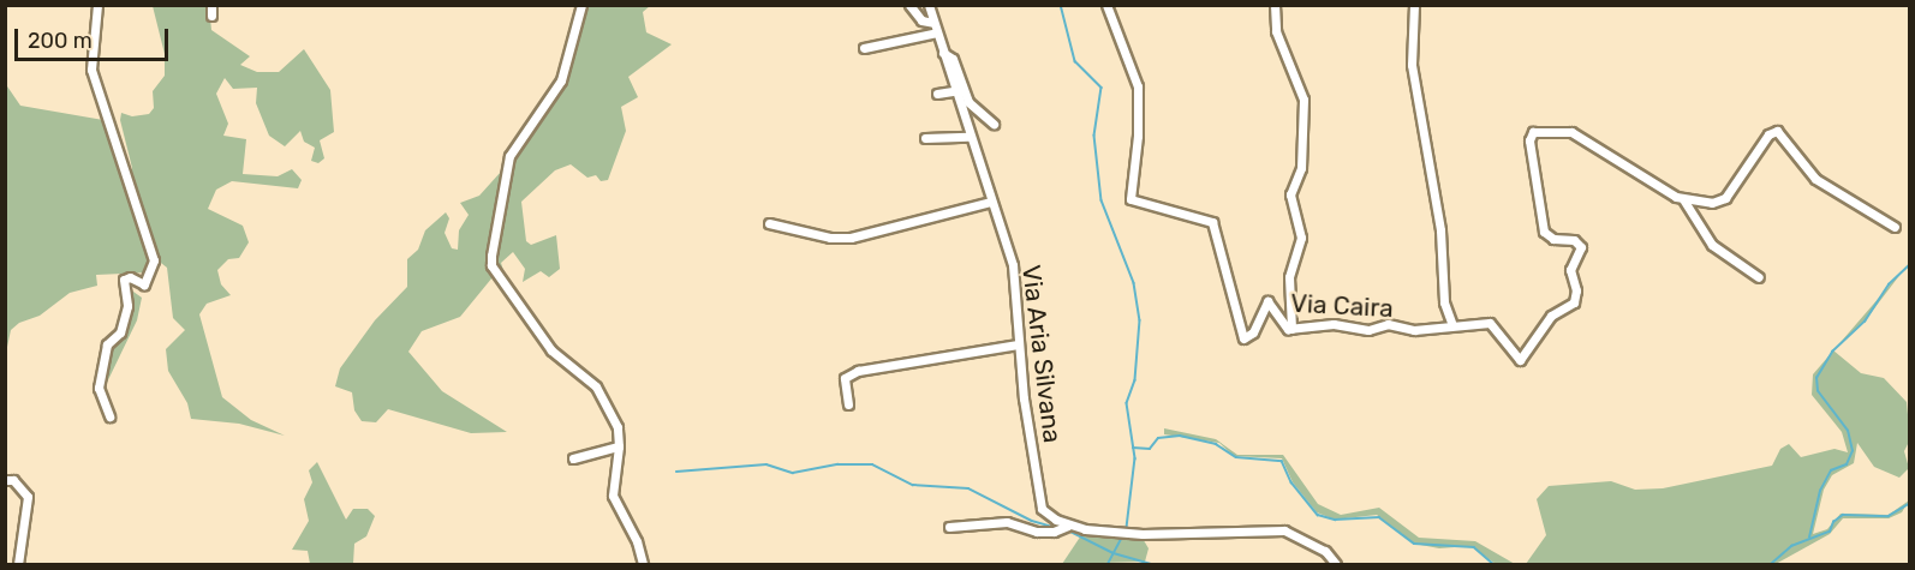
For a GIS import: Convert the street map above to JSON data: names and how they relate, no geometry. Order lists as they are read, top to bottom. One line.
{"streets":{"street":["Via Caira","Via Aria Silvana"]},"scale_bar":"200 m"}
